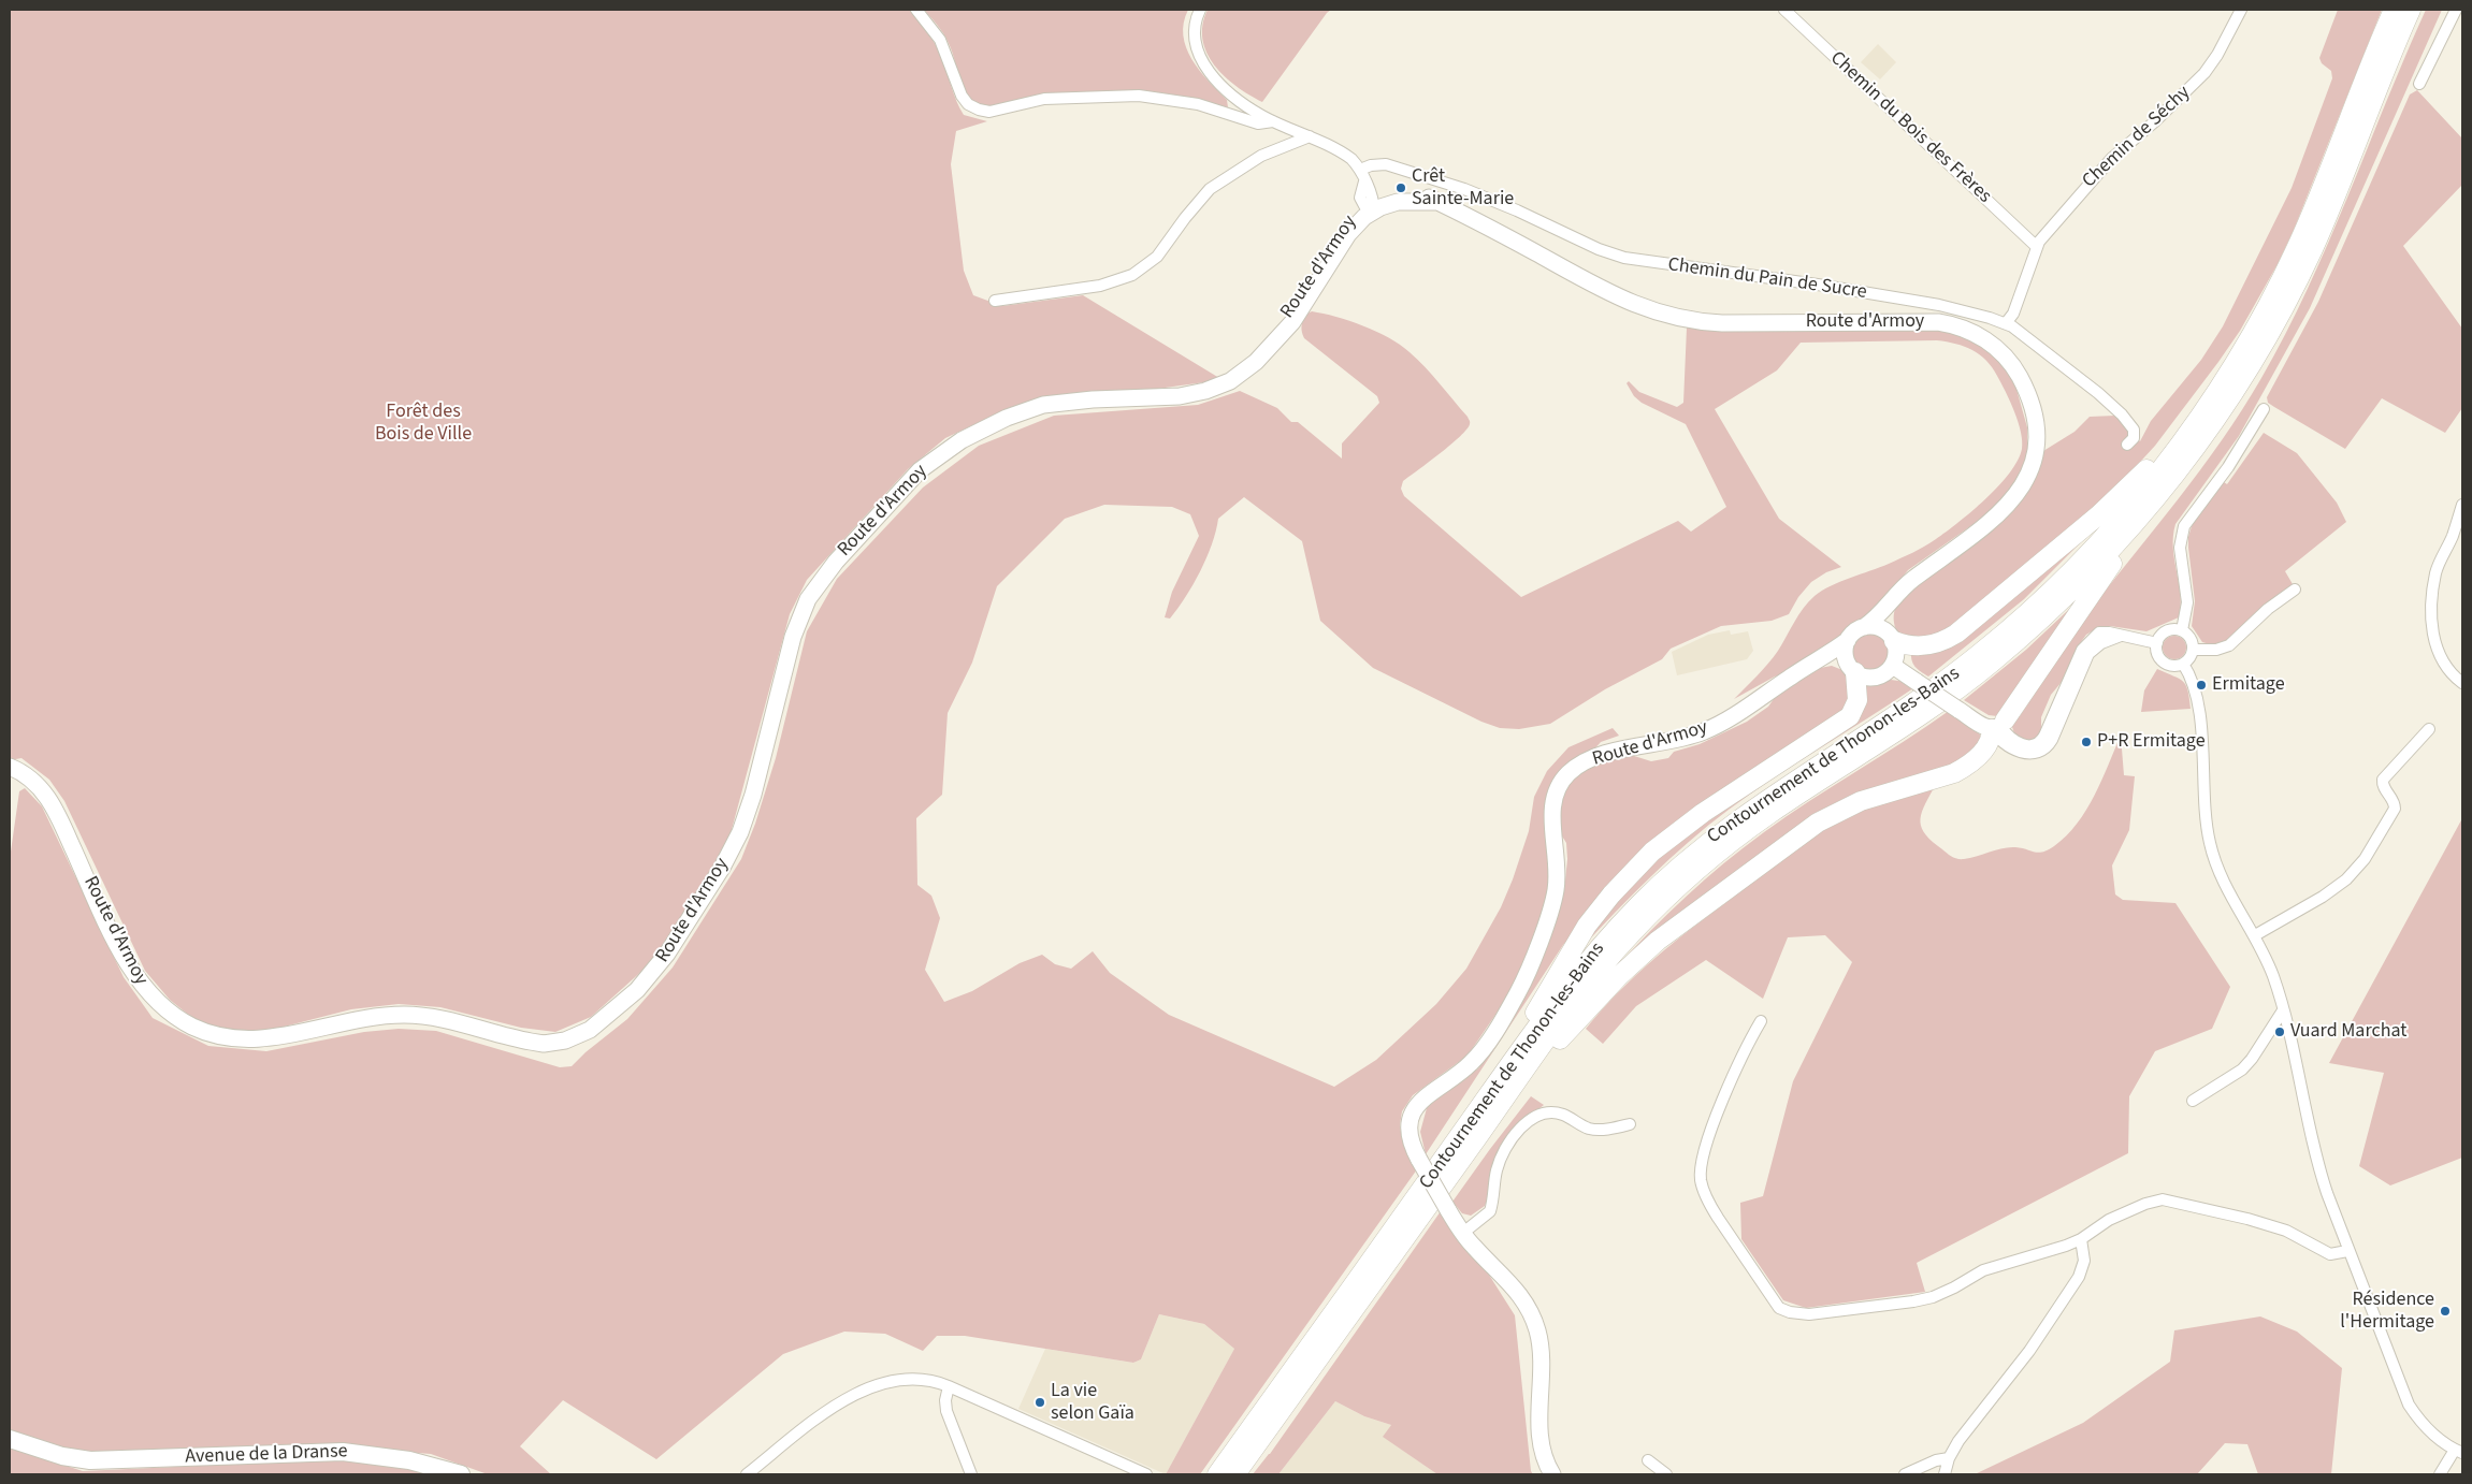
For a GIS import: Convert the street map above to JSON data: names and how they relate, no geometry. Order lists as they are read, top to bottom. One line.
{"streets":{"highway":["Contournement de Thonon-les-Bains"],"main road":["Route d'Armoy","Avenue de la Dranse"],"street":["Chemin du Bois des Frères","Chemin de Séchy","Chemin du Pain de Sucre"]},"crossings":[["Chemin du Bois des Frères","Chemin de Séchy"],["Chemin de Séchy","Chemin du Pain de Sucre"]],"parks":["Forêt des Bois de Ville"],"places":["Crêt Sainte-Marie","Ermitage","P+R Ermitage","Vuard Marchat","Résidence l'Hermitage","La vie selon Gaïa"]}
